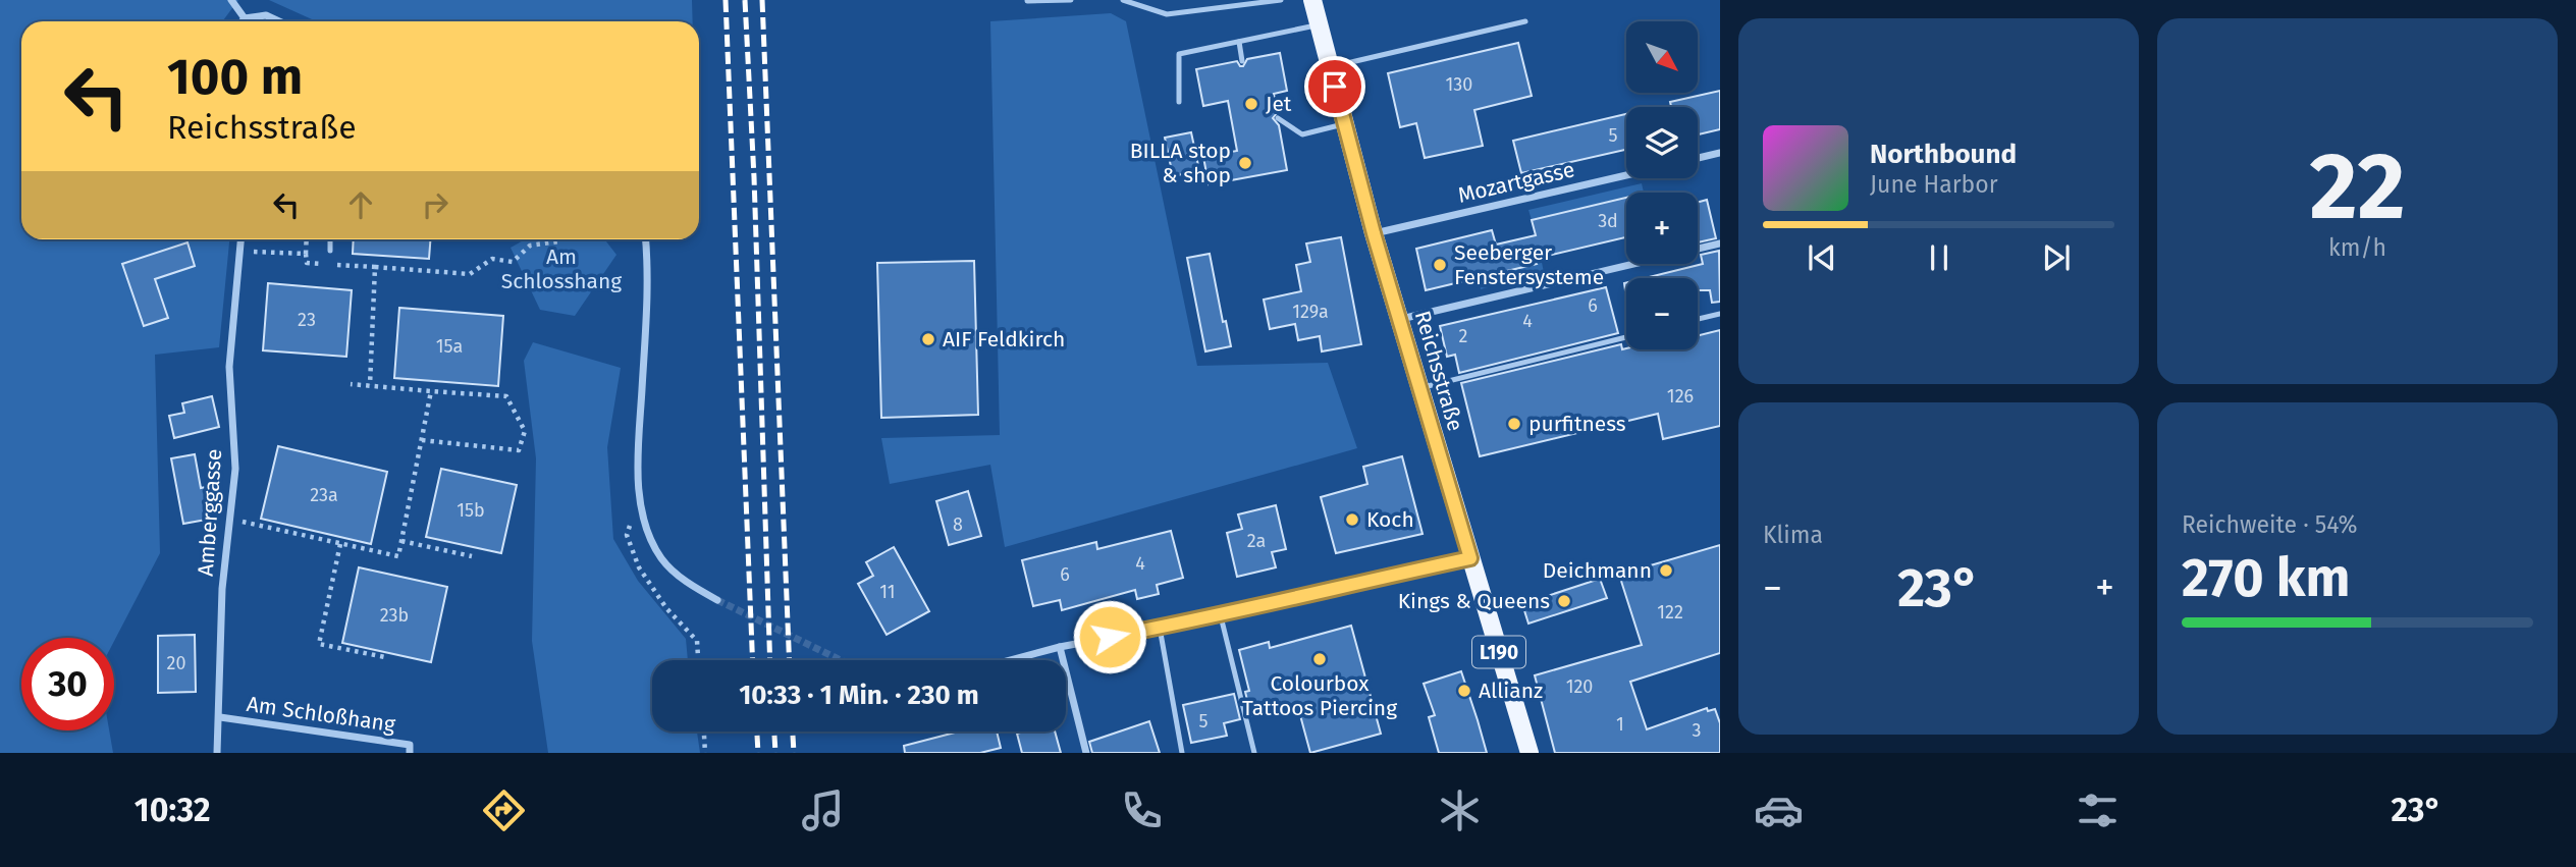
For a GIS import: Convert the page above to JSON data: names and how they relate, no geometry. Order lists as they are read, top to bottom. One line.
{"streets":{"main road":["Reichsstraße","L190"],"street":["Mozartgasse","Amberggasse","Am Schloßhang"]},"crossings":[["Mozartgasse","Reichsstraße"],["Amberggasse","Am Schloßhang"]],"parks":["Am Schlosshang"],"places":["Jet","BILLA stop & shop","Seeberger Fenstersysteme","AIF Feldkirch","purfitness","Koch","Deichmann","Kings & Queens","Colourbox Tattoos Piercing","Allianz"],"house_numbers":["130","5","3d","6","129a","23","4","2","15a","126","23a","15b","8","2a","4","6","11","122","23b","20","120","5","1","3"],"north":"bottom right","page":{"tile":[["22","km/h"],"Klima",["Reichweite · 54%","270 km"]],"map_buttons":["+","−"],"turn":["100 m","Reichsstraße"],"song":["Northbound","June Harbor"],"heat":["−","23°","+"],"limit":"30","trip":"10:33 · 1 Min. · 230 m","tabs":["10:32","23°"]}}
